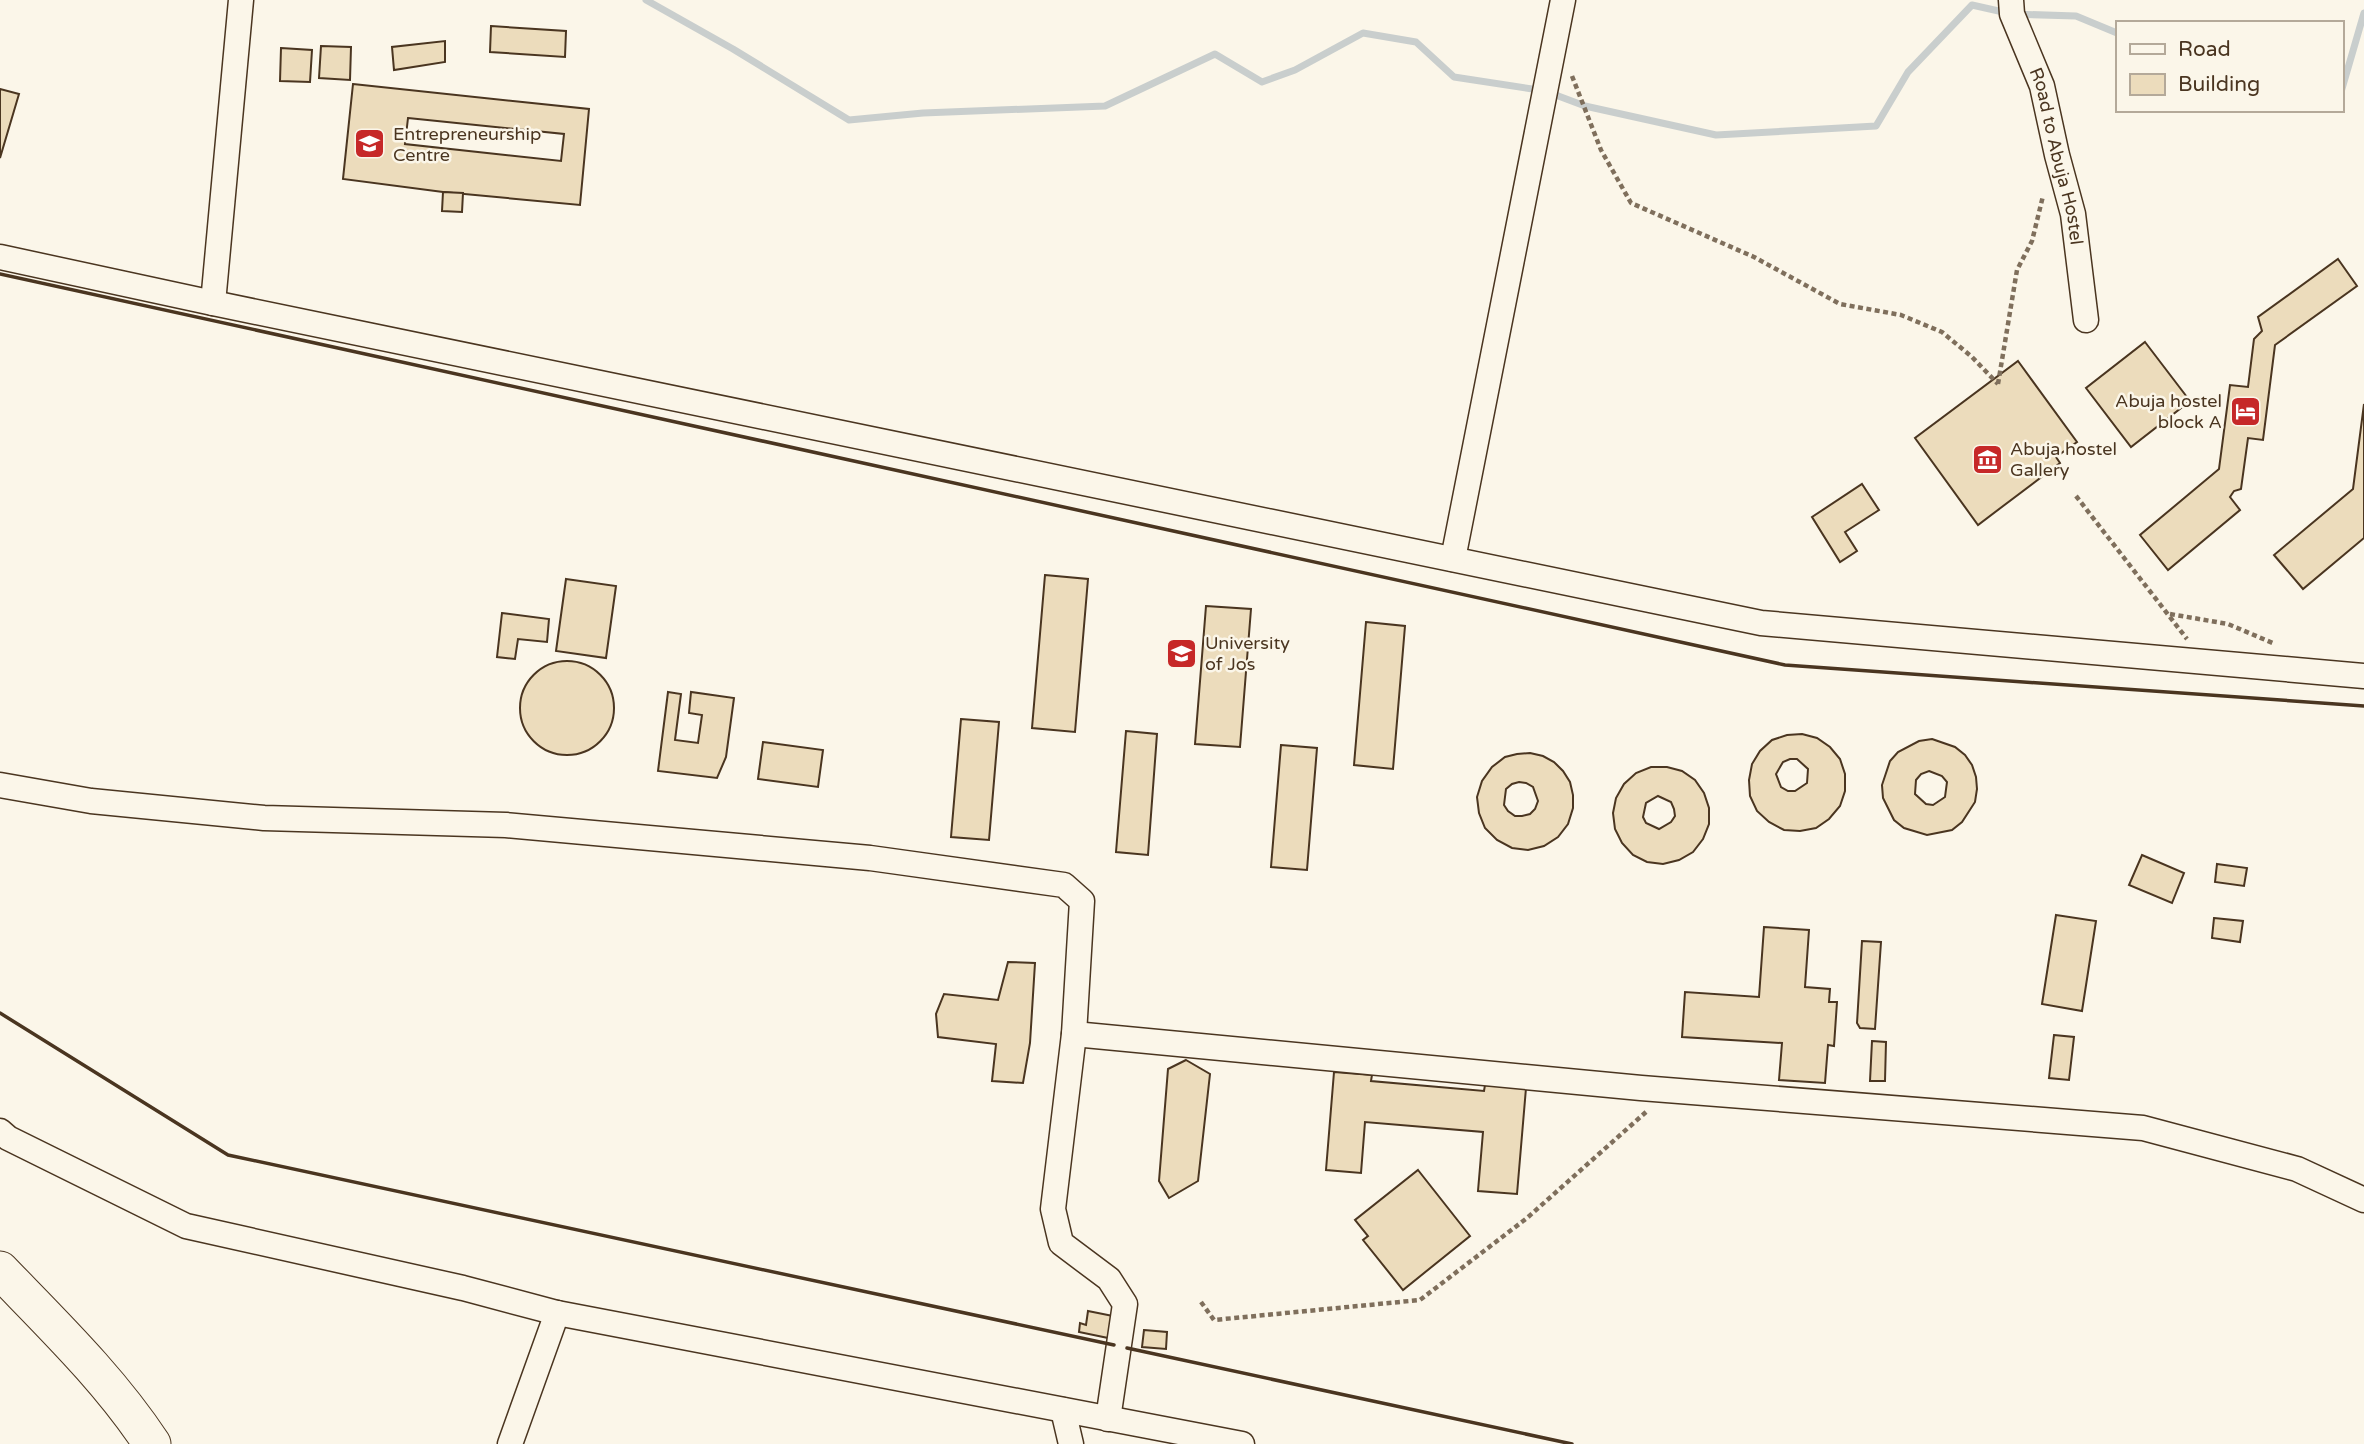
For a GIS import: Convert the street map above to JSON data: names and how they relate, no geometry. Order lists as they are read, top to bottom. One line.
{"streets":{"lane":["Road to Abuja Hostel"]},"places":{"school or university":["Entrepreneurship Centre","University of Jos"],"hotel":["Abuja hostel block A"],"museum":["Abuja hostel Gallery"]},"legend":["Road","Building"]}
